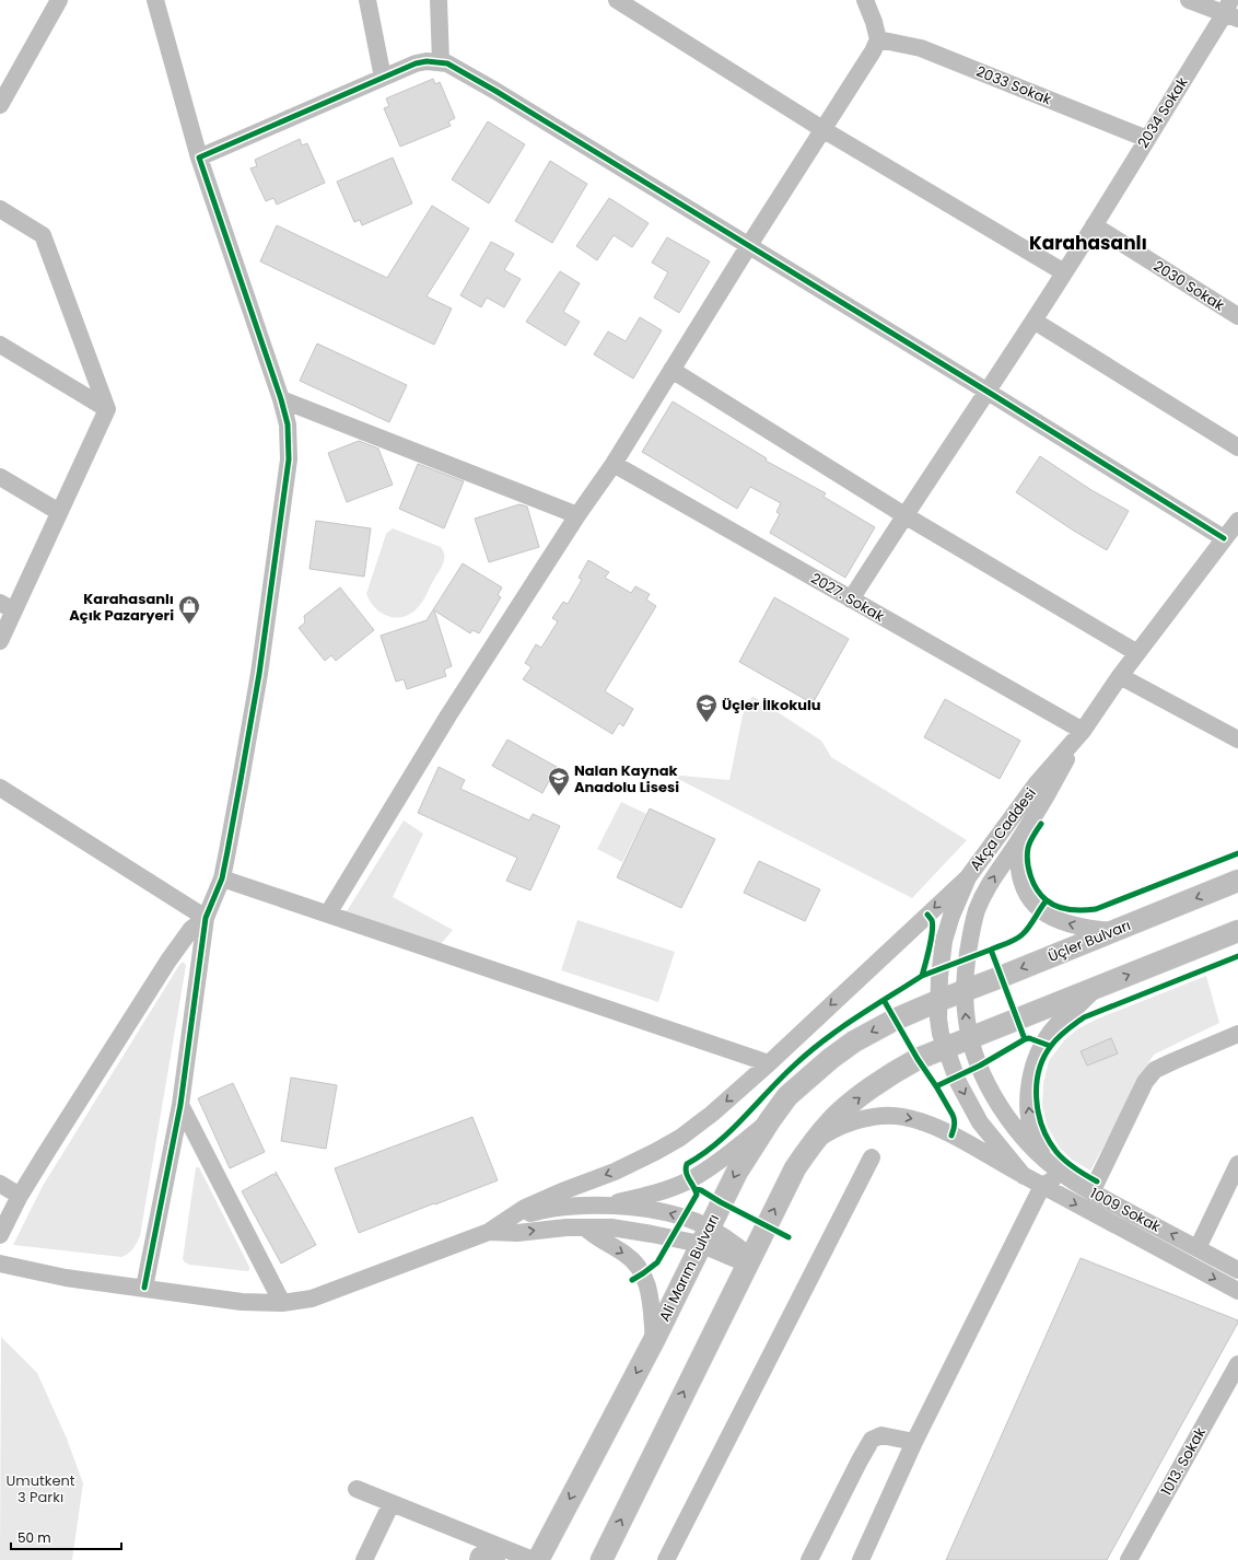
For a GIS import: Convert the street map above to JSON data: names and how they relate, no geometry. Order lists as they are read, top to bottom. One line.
{"streets":{"main road":["Üçler Bulvarı","Ali Marım Bulvarı"],"street":["2033 Sokak","2034 Sokak","2030 Sokak","2027. Sokak","Akça Caddesi","1009 Sokak","1013. Sokak"]},"crossings":[["2033 Sokak","2034 Sokak"],["2034 Sokak","2030 Sokak"],["2034 Sokak","2027. Sokak"],["2027. Sokak","Akça Caddesi"],["2027. Sokak","1009 Sokak"],["Akça Caddesi","Üçler Bulvarı"],["Akça Caddesi","1009 Sokak"],["Akça Caddesi","Ali Marım Bulvarı"],["Üçler Bulvarı","1009 Sokak"],["Üçler Bulvarı","Ali Marım Bulvarı"]],"districts":["Karahasanlı"],"parks":["Umutkent 3 Parkı"],"places":{"shop":["Karahasanlı Açık Pazaryeri"],"school or university":["Üçler İlkokulu","Nalan Kaynak Anadolu Lisesi"]},"scale_bar":"50 m"}
